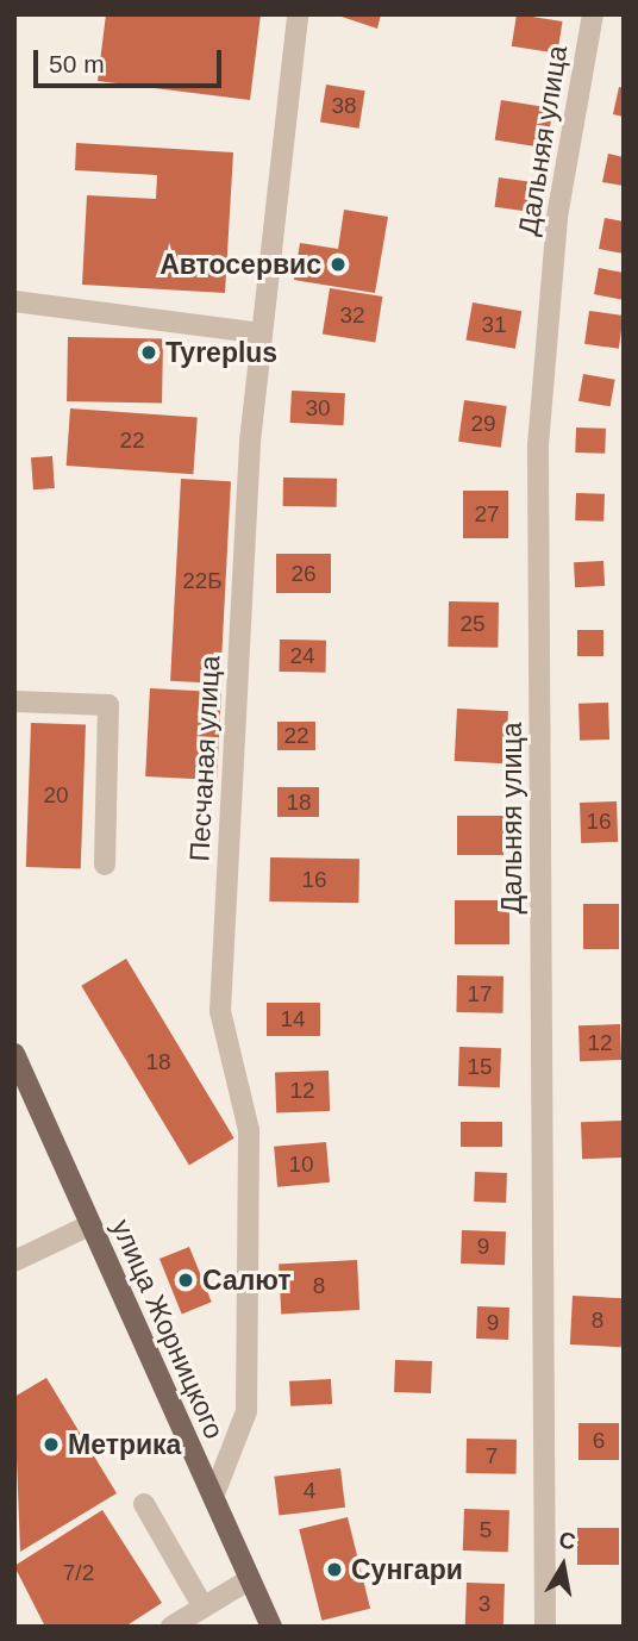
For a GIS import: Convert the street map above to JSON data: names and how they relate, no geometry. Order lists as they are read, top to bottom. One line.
{"streets":{"main road":["улица Жорницкого"],"street":["Дальняя улица","Песчаная улица"]},"crossings":[["Песчаная улица","улица Жорницкого"]],"places":["Автосервис","Tyreplus","Салют","Метрика","Сунгари"],"house_numbers":["38","32","31","30","29","22","27","26","22Б","25","24","22","20","18","16","16","17","14","12","18","15","12","10","9","8","8","9","6","7","4","5","7/2","3"],"scale_bar":"50 m","north":"top"}
